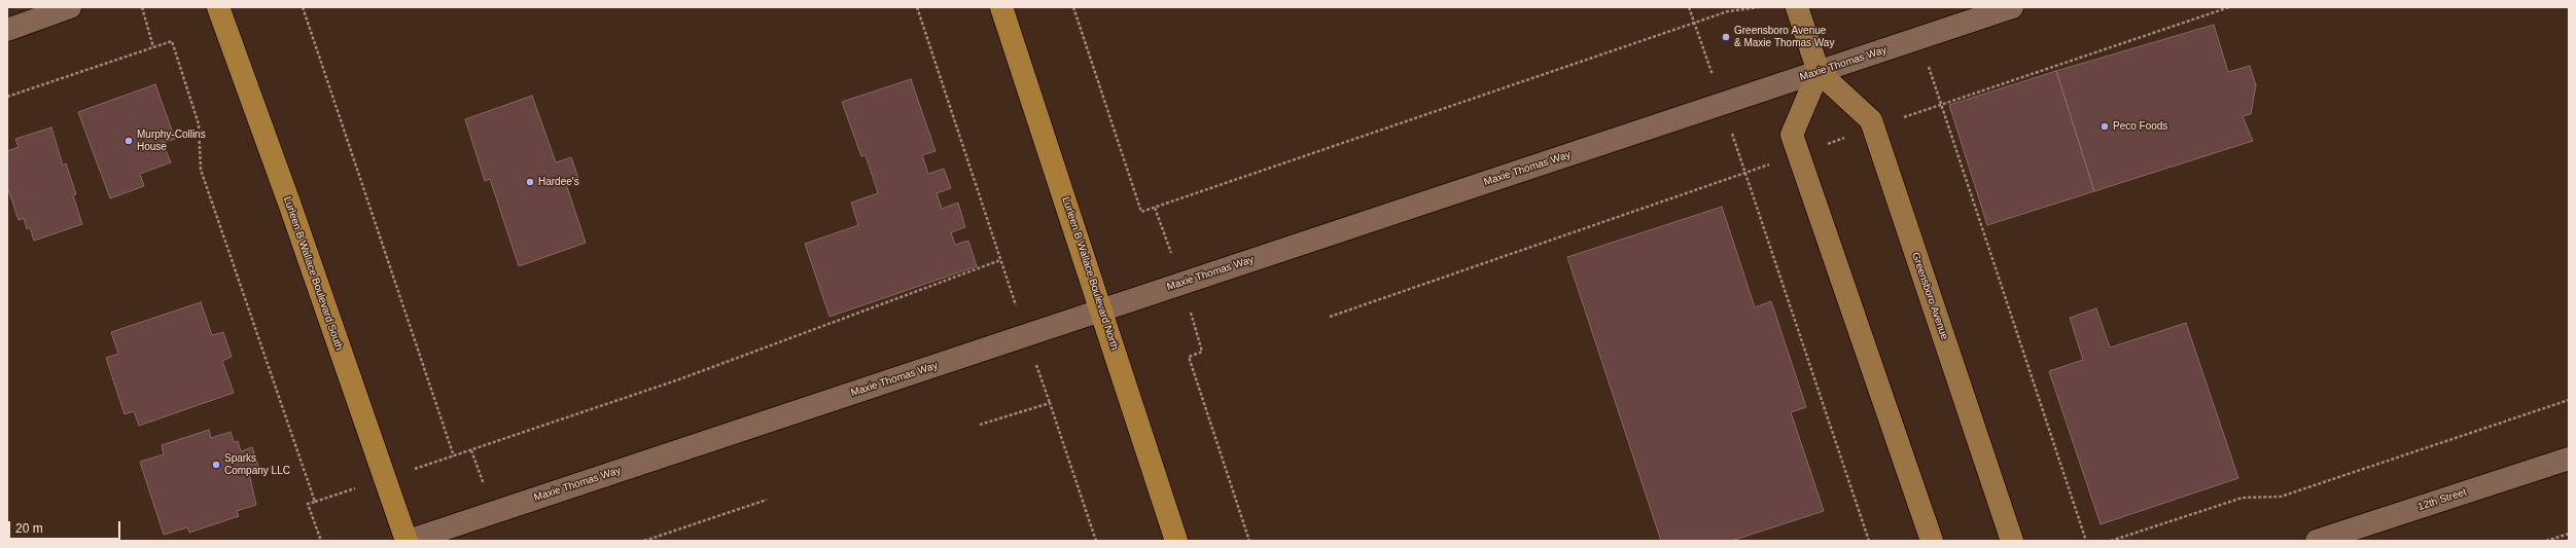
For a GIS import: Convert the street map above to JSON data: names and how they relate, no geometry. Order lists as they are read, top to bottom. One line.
{"streets":{"highway":["Lurleen B Wallace Boulevard South","Lurleen B Wallace Boulevard North"],"main road":["Greensboro Avenue"],"street":["Maxie Thomas Way","12th Street"]},"crossings":[["Maxie Thomas Way","Lurleen B Wallace Boulevard South"],["Maxie Thomas Way","Lurleen B Wallace Boulevard North"],["Maxie Thomas Way","Greensboro Avenue"]],"places":["Greensboro Avenue & Maxie Thomas Way","Peco Foods","Murphy-Collins House","Hardee's","Sparks Company LLC"],"scale_bar":"20 m"}
